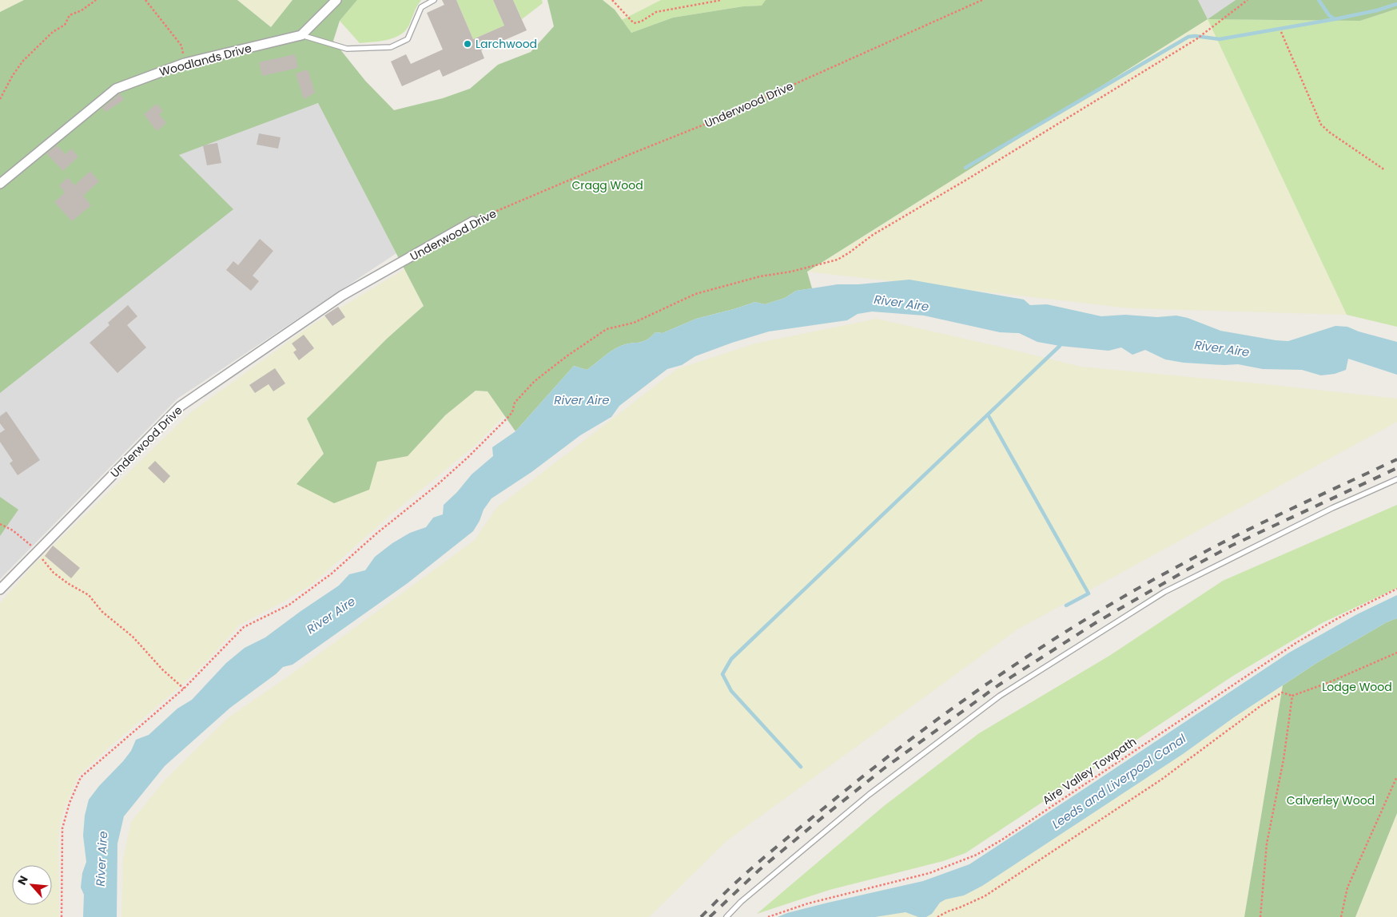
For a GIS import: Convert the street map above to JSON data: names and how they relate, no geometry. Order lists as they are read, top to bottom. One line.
{"streets":{"street":["Woodlands Drive","Underwood Drive"],"path":["Aire Valley Towpath"]},"water":["River Aire","Leeds and Liverpool Canal"],"parks":["Cragg Wood","Lodge Wood","Calverley Wood"],"places":["Larchwood"],"north":"top left"}
